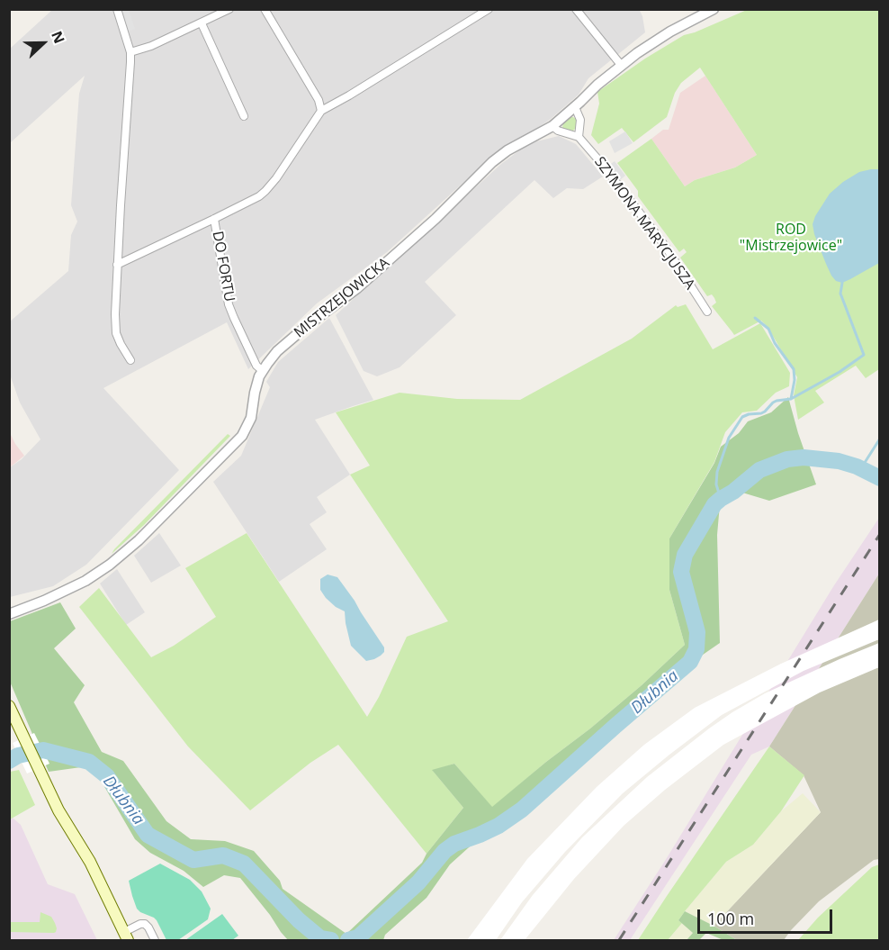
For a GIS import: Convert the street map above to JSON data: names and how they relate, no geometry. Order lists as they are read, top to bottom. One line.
{"streets":{"street":["SZYMONA MARYCJUSZA","DO FORTU","MISTRZEJOWICKA"]},"crossings":[["SZYMONA MARYCJUSZA","MISTRZEJOWICKA"],["DO FORTU","MISTRZEJOWICKA"]],"water":["Dłubnia"],"parks":["ROD \"Mistrzejowice\""],"scale_bar":"100 m","north":"right"}
